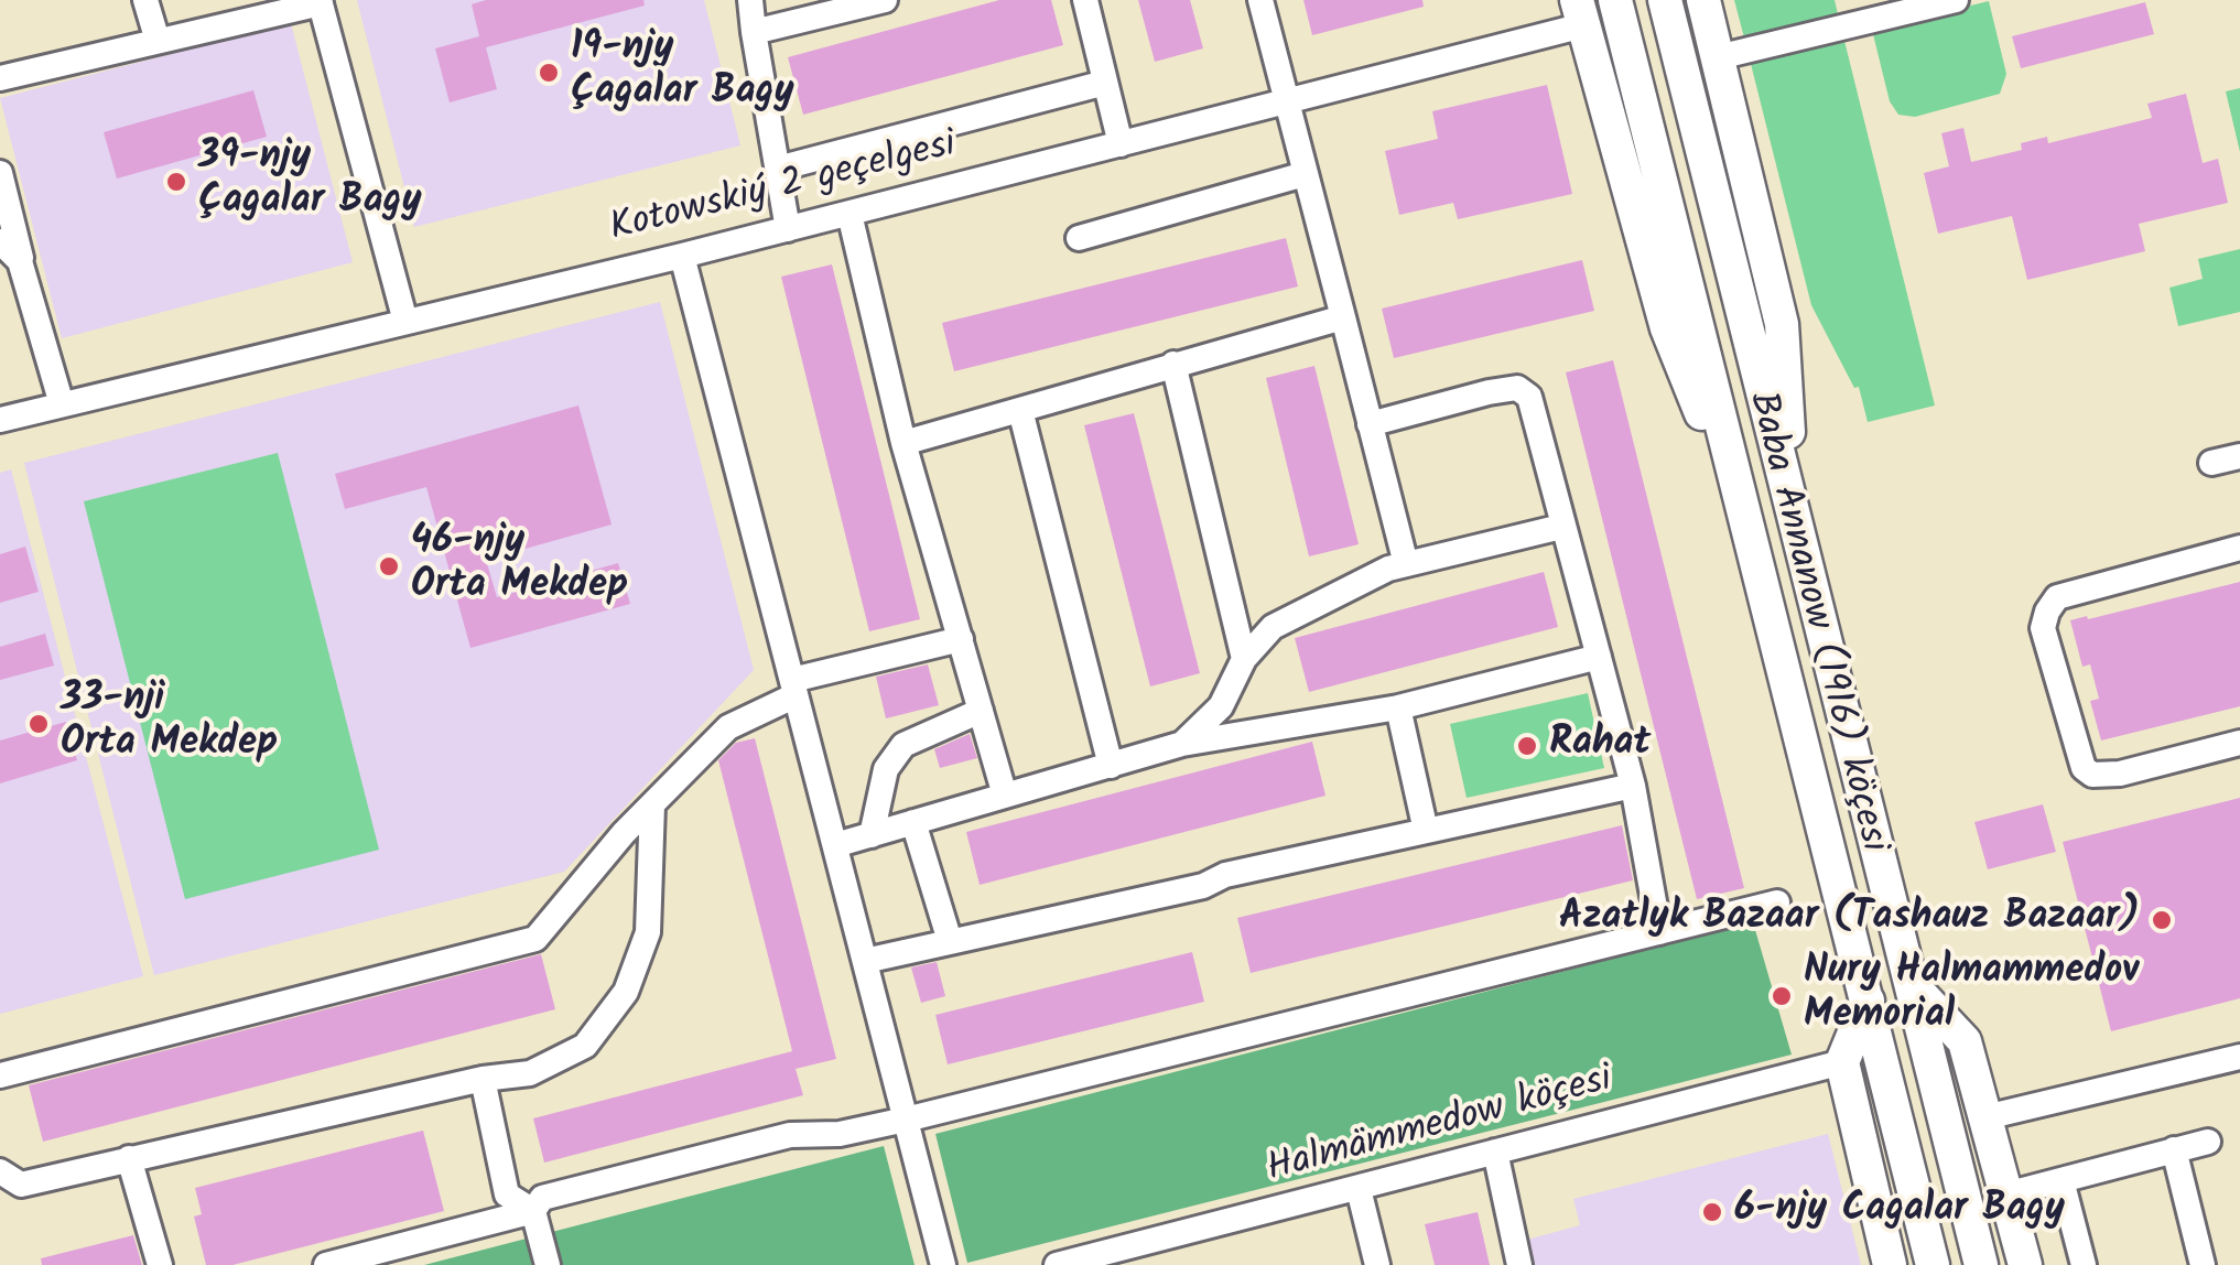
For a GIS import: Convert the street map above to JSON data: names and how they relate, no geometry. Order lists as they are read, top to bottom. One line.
{"streets":{"main road":["Baba Annanow (1916) köçesi"],"street":["Kotowskiý 2 geçelgesi","Halmämmedow köçesi"]},"places":["19-njy Çagalar Bagy","39-njy Çagalar Bagy","46-njy Orta Mekdep","33-nji Orta Mekdep","Rahat","Azatlyk Bazaar (Tashauz Bazaar)","Nury Halmammedov Memorial","6-njy Cagalar Bagy"]}
